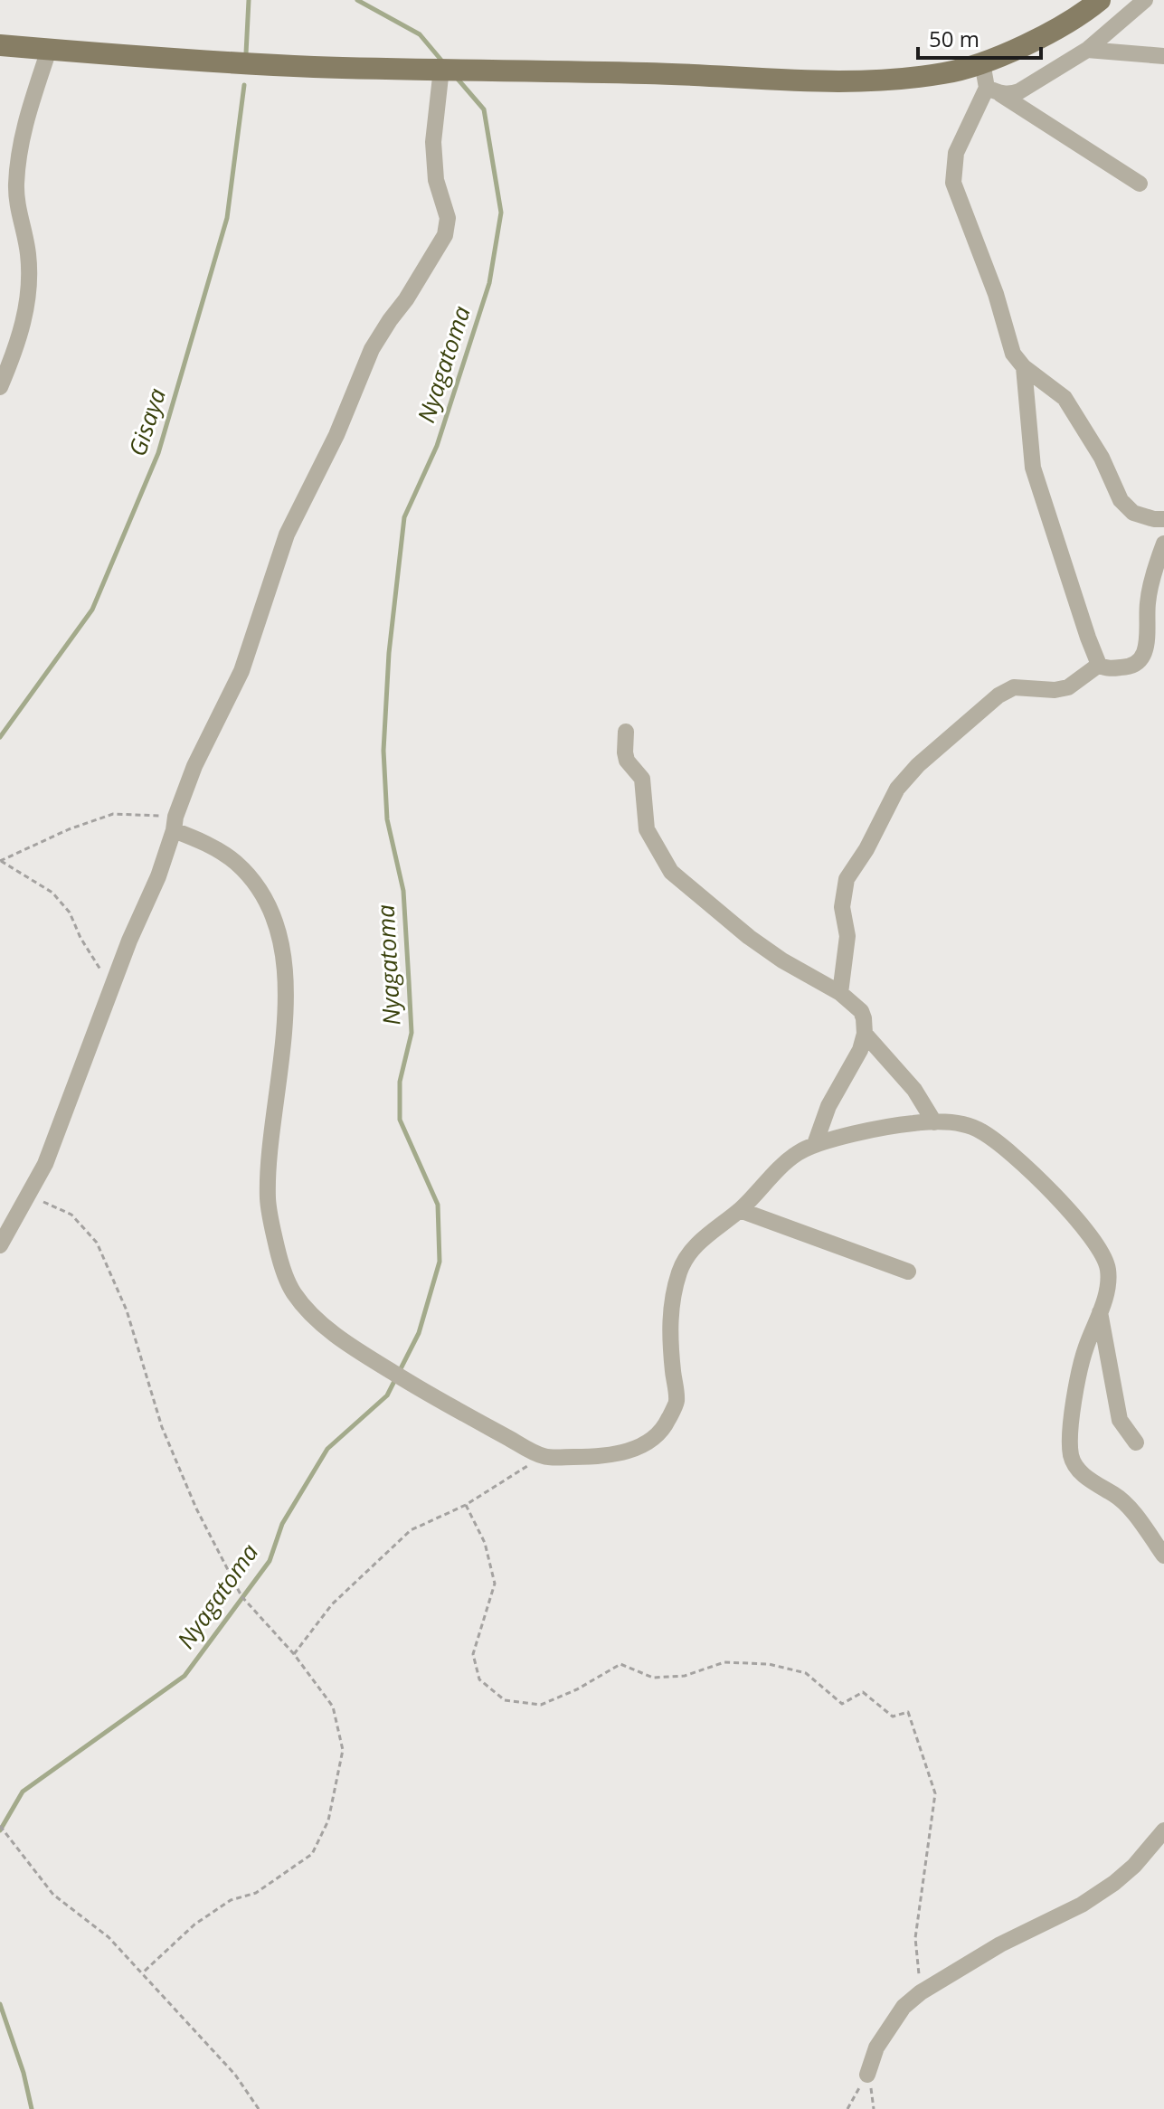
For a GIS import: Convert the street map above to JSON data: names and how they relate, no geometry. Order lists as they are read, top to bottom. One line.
{"water":["Nyagatoma","Gisaya"],"scale_bar":"50 m"}
